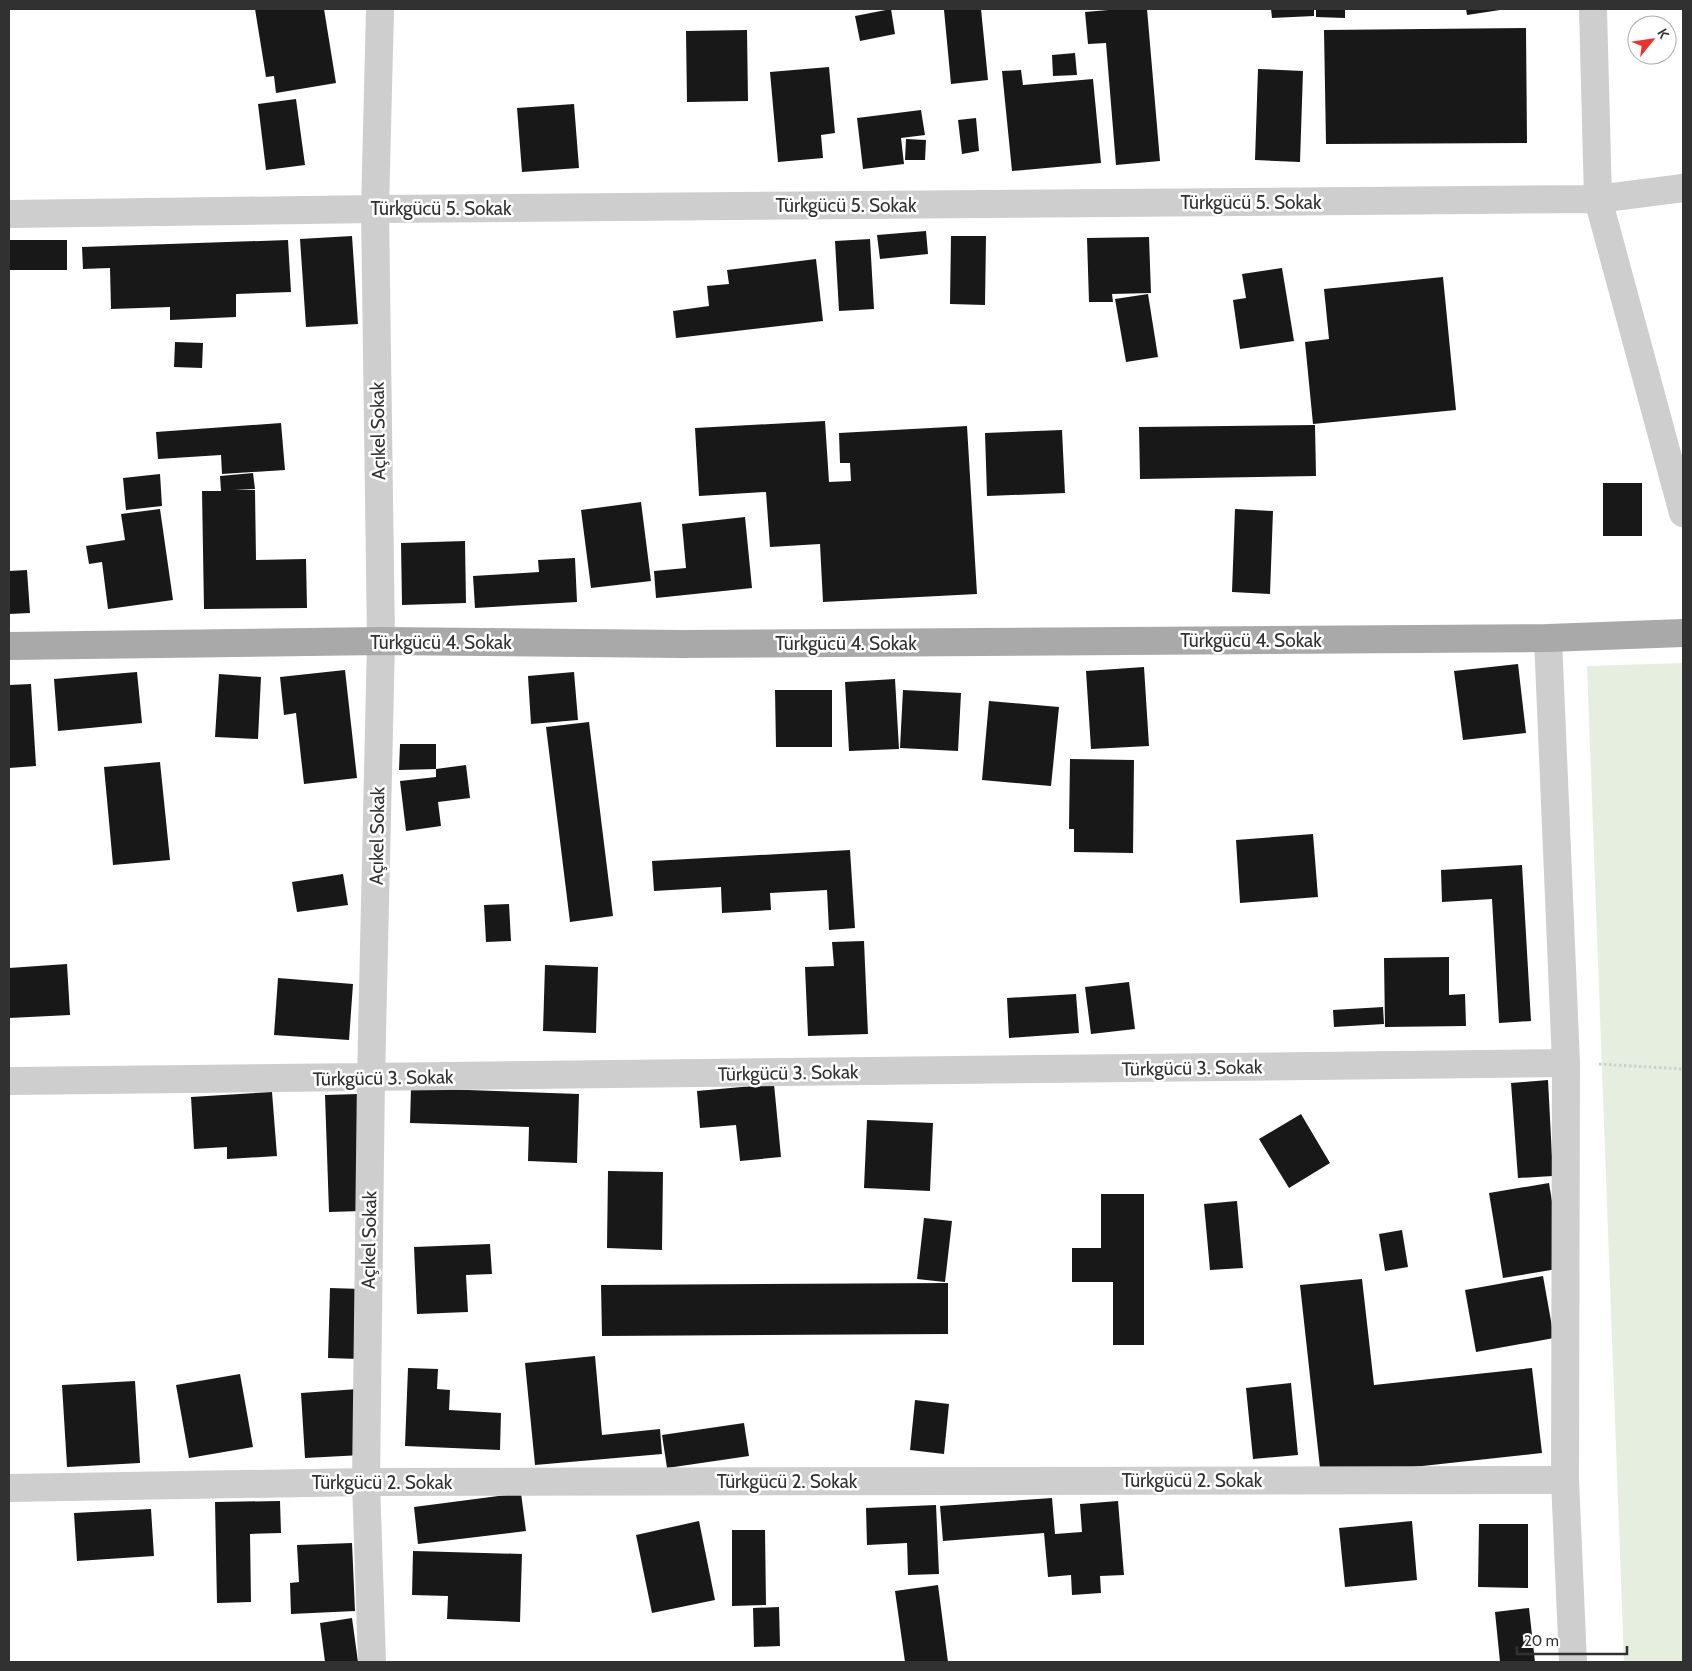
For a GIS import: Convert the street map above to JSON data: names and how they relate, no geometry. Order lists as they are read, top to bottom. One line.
{"streets":{"main road":["Türkgücü 4. Sokak"],"street":["Türkgücü 5. Sokak","Açıkel Sokak","Türkgücü 3. Sokak","Türkgücü 2. Sokak"]},"crossings":[["Türkgücü 5. Sokak","Açıkel Sokak"],["Açıkel Sokak","Türkgücü 4. Sokak"],["Açıkel Sokak","Türkgücü 3. Sokak"],["Açıkel Sokak","Türkgücü 2. Sokak"]],"scale_bar":"20 m","north":"top right"}
